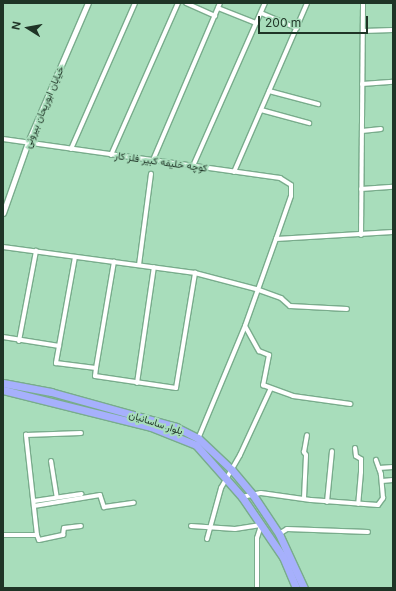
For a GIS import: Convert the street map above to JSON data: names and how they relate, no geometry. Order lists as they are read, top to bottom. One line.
{"streets":{"highway":["بلوار ساسانیان"],"street":["خیابان ابوریحان بیرونی","کوچه خلیفه کبیر فلز کار"]},"crossings":[["خیابان ابوریحان بیرونی","کوچه خلیفه کبیر فلز کار"]],"scale_bar":"200 m","north":"left"}
